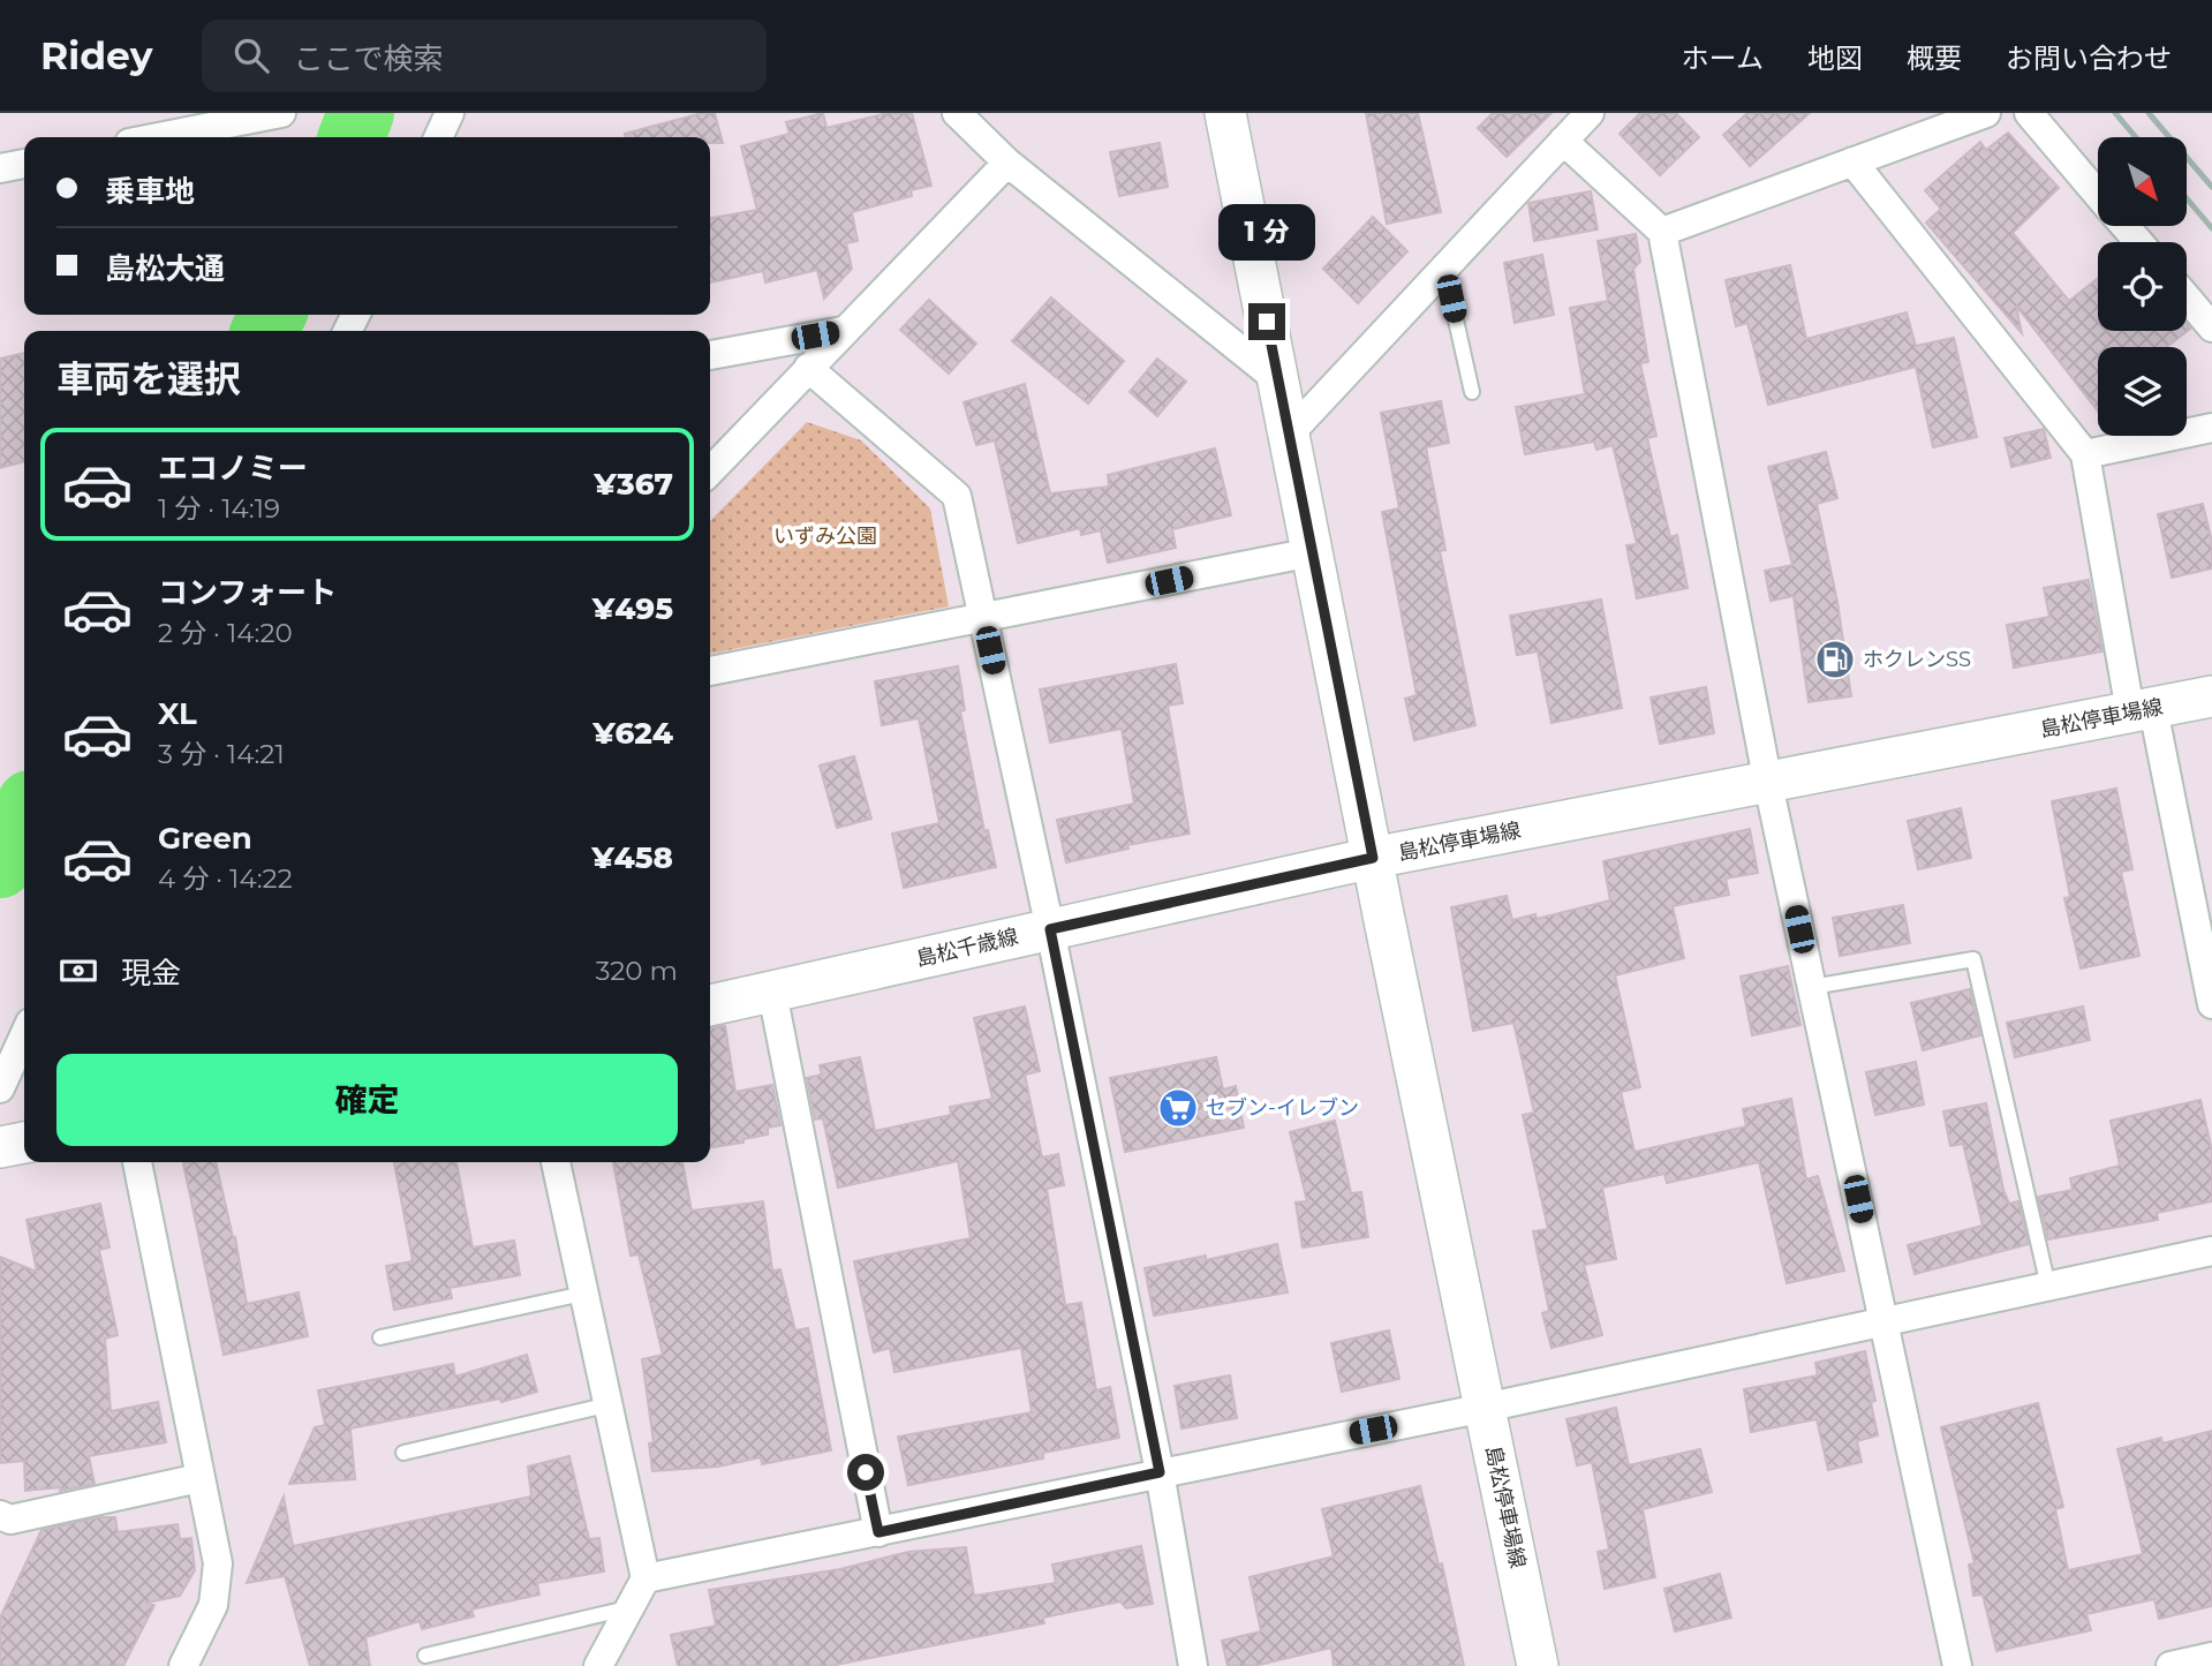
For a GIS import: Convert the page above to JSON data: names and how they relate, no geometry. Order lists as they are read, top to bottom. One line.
{"streets":{"main road":["島松停車場線","島松千歳線"]},"crossings":[["島松停車場線","島松千歳線"]],"parks":["いずみ公園"],"places":{"fuel station":["ホクレンSS"],"supermarket":["セブン-イレブン"]},"north":"bottom right","page":{"header":"Ridey","search":"ここで検索","nav":["ホーム","地図","概要","お問い合わせ"],"banner":["乗車地","島松大通"],"bubble":"1 分","heading":"車両を選択","list":[{"name":"エコノミー","note":"1 分 · 14:19","value":"¥367"},{"name":"コンフォート","note":"2 分 · 14:20","value":"¥495"},{"name":"XL","note":"3 分 · 14:21","value":"¥624"},{"name":"Green","note":"4 分 · 14:22","value":"¥458"}],"pay":["現金","320 m"],"buttons":"確定"}}
